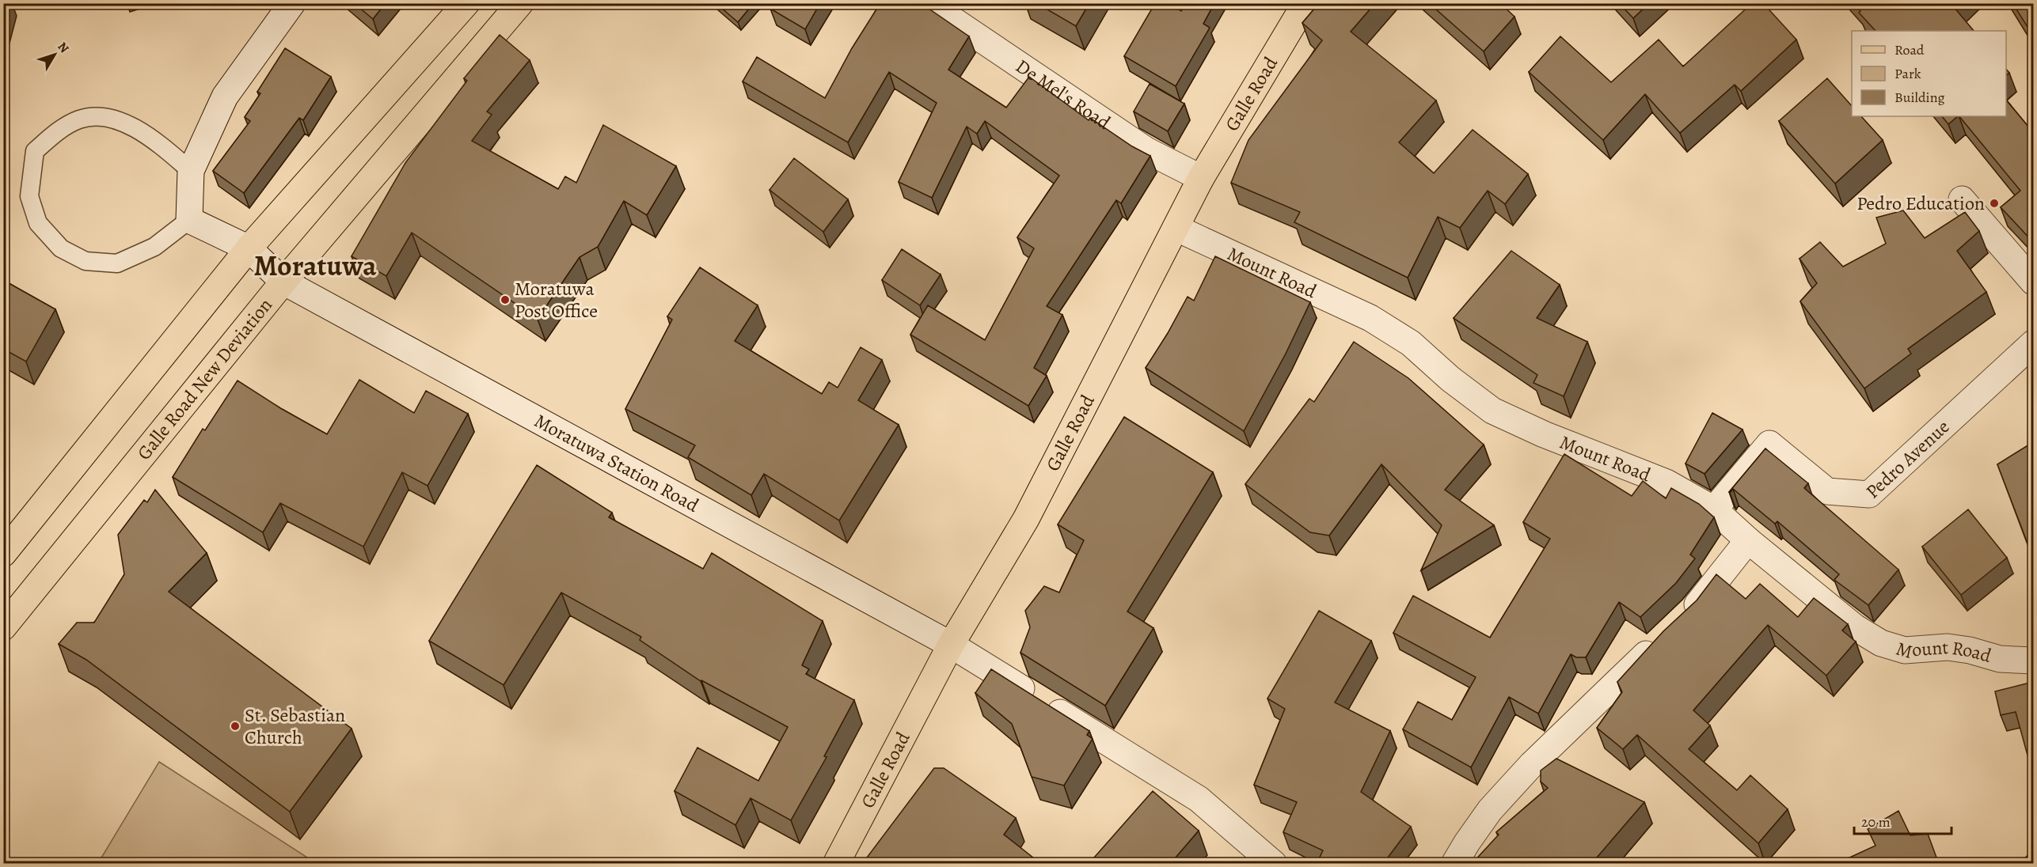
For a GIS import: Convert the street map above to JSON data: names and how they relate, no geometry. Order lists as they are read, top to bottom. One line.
{"streets":{"main road":["Galle Road","Galle Road New Deviation"],"street":["De Mel's Road","Mount Road","Pedro Avenue","Moratuwa Station Road"]},"crossings":[["De Mel's Road","Galle Road"],["Galle Road","Mount Road"],["Galle Road","Moratuwa Station Road"],["Mount Road","Pedro Avenue"],["Galle Road New Deviation","Moratuwa Station Road"]],"districts":["Moratuwa"],"places":["Pedro Education","Moratuwa Post Office","St. Sebastian Church"],"legend":["Road","Park","Building"],"scale_bar":"20 m","north":"top right"}
